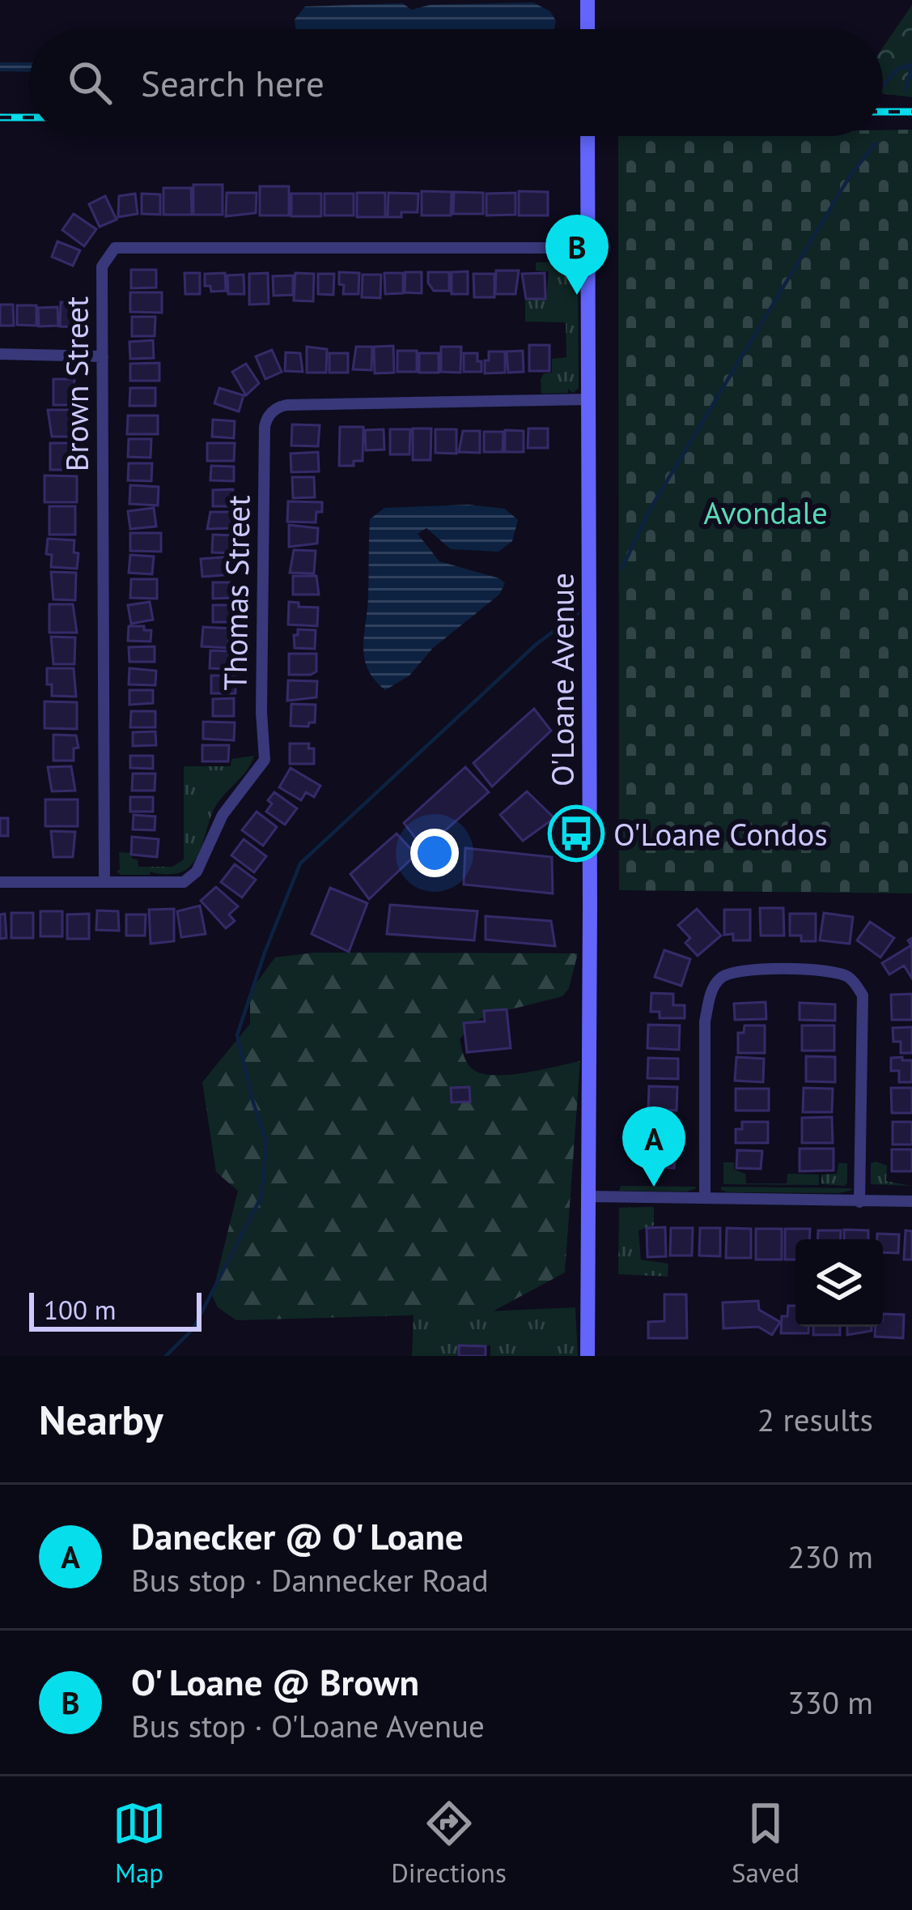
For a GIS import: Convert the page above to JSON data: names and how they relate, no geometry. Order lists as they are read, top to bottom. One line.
{"streets":{"street":["Brown Street","Thomas Street","O'Loane Avenue"]},"crossings":[["Brown Street","Thomas Street"],["Brown Street","O'Loane Avenue"],["Thomas Street","O'Loane Avenue"]],"parks":["Avondale"],"places":{"bus stop":["O'Loane Condos"]},"scale_bar":"100 m","page":{"search":"Search here","pins":["B","A"],"scale":"100 m","heading":["Nearby","2 results"],"list":[{"mark":"A","name":"Danecker @ O' Loane","note":"Bus stop · Dannecker Road","value":"230 m"},{"mark":"B","name":"O' Loane @ Brown","note":"Bus stop · O'Loane Avenue","value":"330 m"}],"nav":["Map","Directions","Saved"]}}
